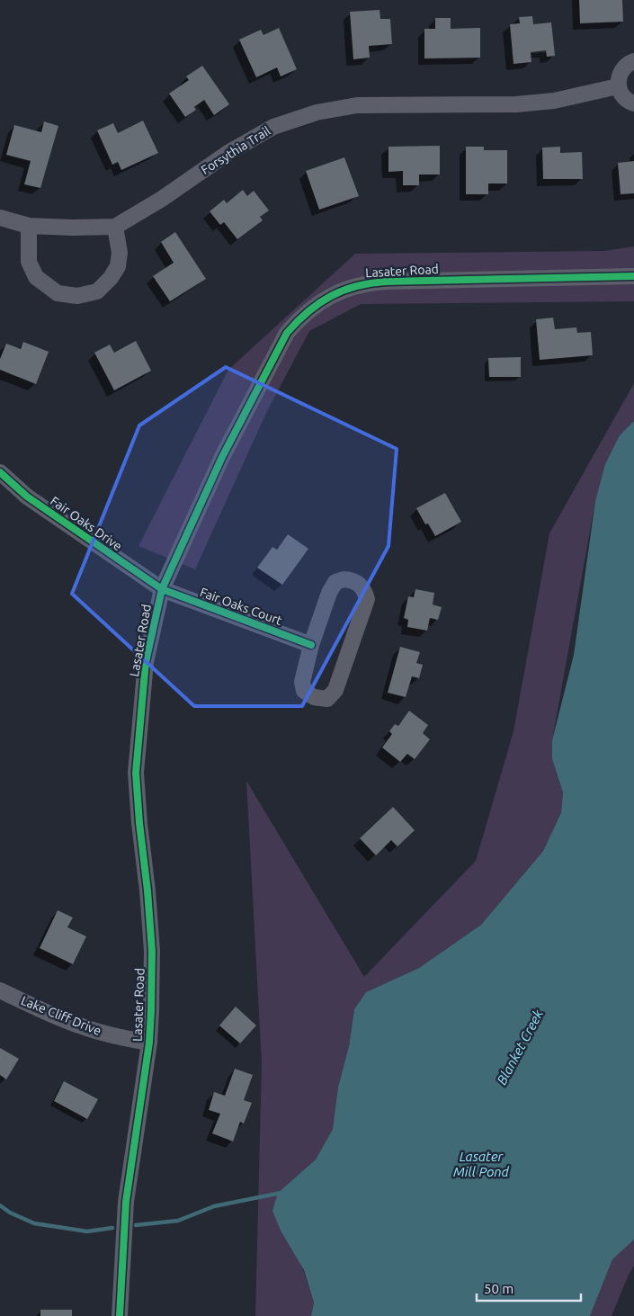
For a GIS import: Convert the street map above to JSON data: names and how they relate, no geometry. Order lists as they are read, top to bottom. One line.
{"streets":{"street":["Forsythia Trail","Lasater Road","Fair Oaks Drive","Fair Oaks Court","Lake Cliff Drive"]},"crossings":[["Lasater Road","Fair Oaks Drive"],["Lasater Road","Fair Oaks Court"],["Lasater Road","Lake Cliff Drive"],["Fair Oaks Drive","Fair Oaks Court"]],"water":["Blanket Creek","Lasater Mill Pond"],"scale_bar":"50 m"}
